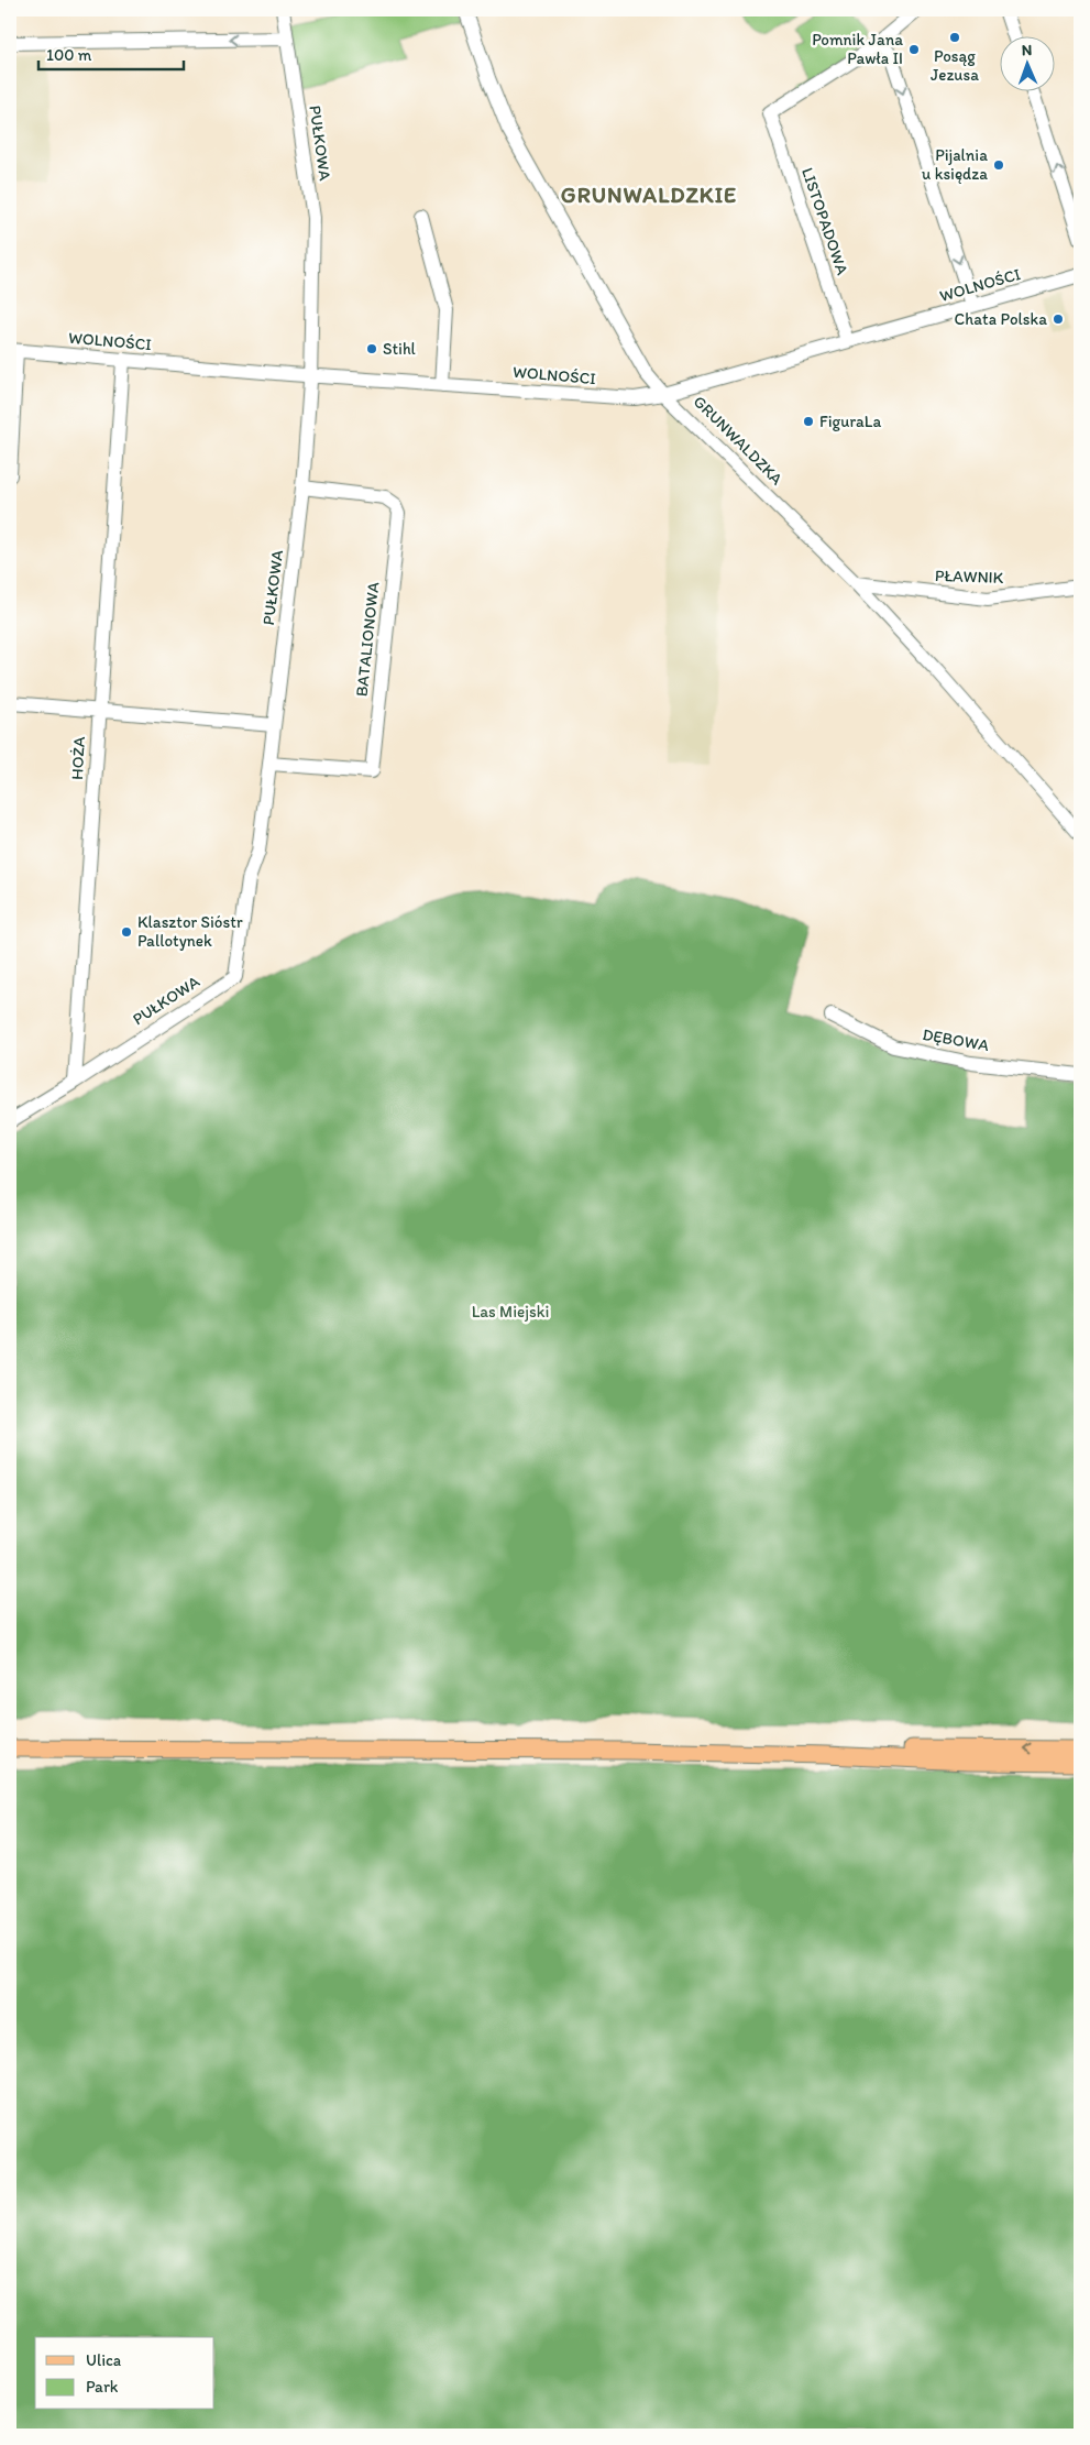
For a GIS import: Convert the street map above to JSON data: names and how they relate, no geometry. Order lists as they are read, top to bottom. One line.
{"streets":{"street":["PUŁKOWA","LISTOPADOWA","WOLNOŚCI","GRUNWALDZKA","PŁAWNIK","BATALIONOWA","HOŻA","DĘBOWA"]},"crossings":[["PUŁKOWA","WOLNOŚCI"],["PUŁKOWA","BATALIONOWA"],["PUŁKOWA","HOŻA"],["LISTOPADOWA","WOLNOŚCI"],["WOLNOŚCI","GRUNWALDZKA"],["WOLNOŚCI","HOŻA"],["GRUNWALDZKA","PŁAWNIK"]],"districts":["GRUNWALDZKIE"],"parks":["Las Miejski"],"places":["Posąg Jezusa","Pomnik Jana Pawła II","Pijalnia u księdza","Chata Polska","Stihl","FiguraLa","Klasztor Sióstr Pallotynek"],"legend":["Ulica","Park"],"scale_bar":"100 m","north":"top"}
